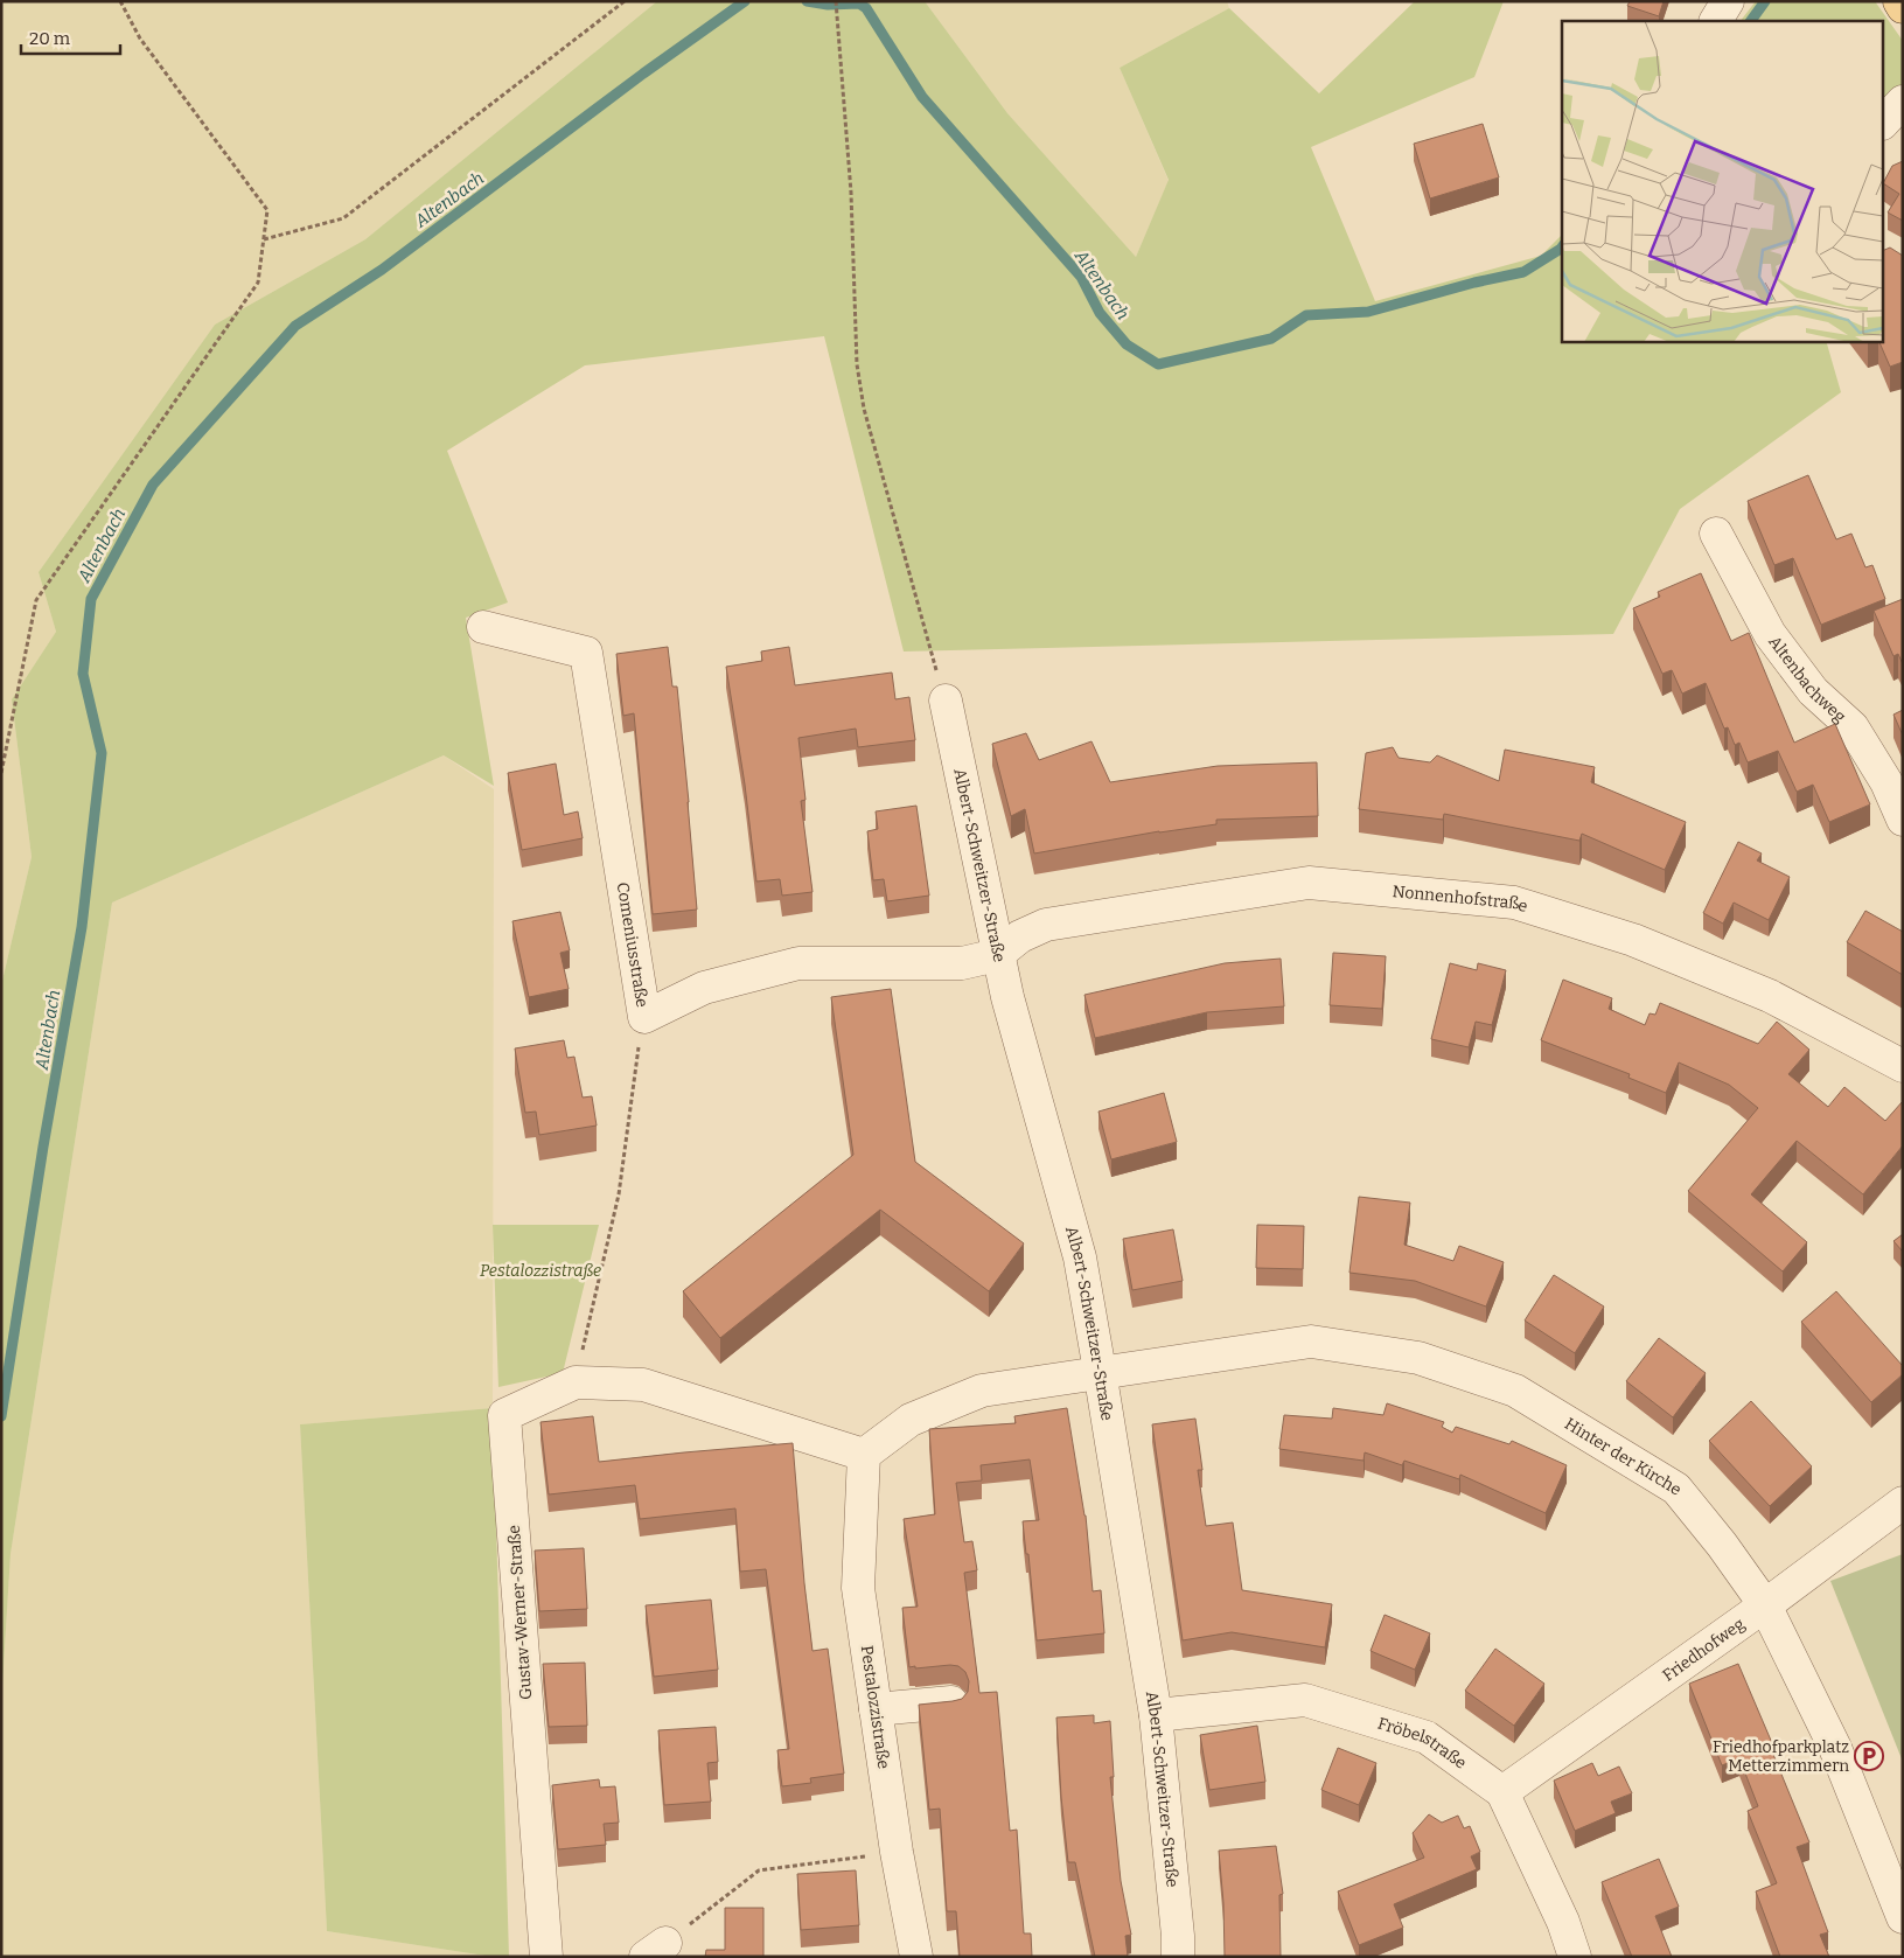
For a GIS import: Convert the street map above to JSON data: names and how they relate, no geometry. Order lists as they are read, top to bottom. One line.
{"streets":{"street":["Altenbachweg","Albert-Schweitzer-Straße","Nonnenhofstraße","Comeniusstraße","Hinter der Kirche","Gustav-Werner-Straße","Friedhofweg","Pestalozzistraße","Fröbelstraße"]},"crossings":[["Albert-Schweitzer-Straße","Nonnenhofstraße"],["Albert-Schweitzer-Straße","Comeniusstraße"],["Albert-Schweitzer-Straße","Hinter der Kirche"],["Albert-Schweitzer-Straße","Fröbelstraße"],["Nonnenhofstraße","Comeniusstraße"],["Hinter der Kirche","Friedhofweg"],["Gustav-Werner-Straße","Pestalozzistraße"],["Friedhofweg","Fröbelstraße"]],"water":["Altenbach"],"parks":["Pestalozzistraße"],"places":{"parking":["Friedhofparkplatz Metterzimmern"]},"scale_bar":"20 m"}
